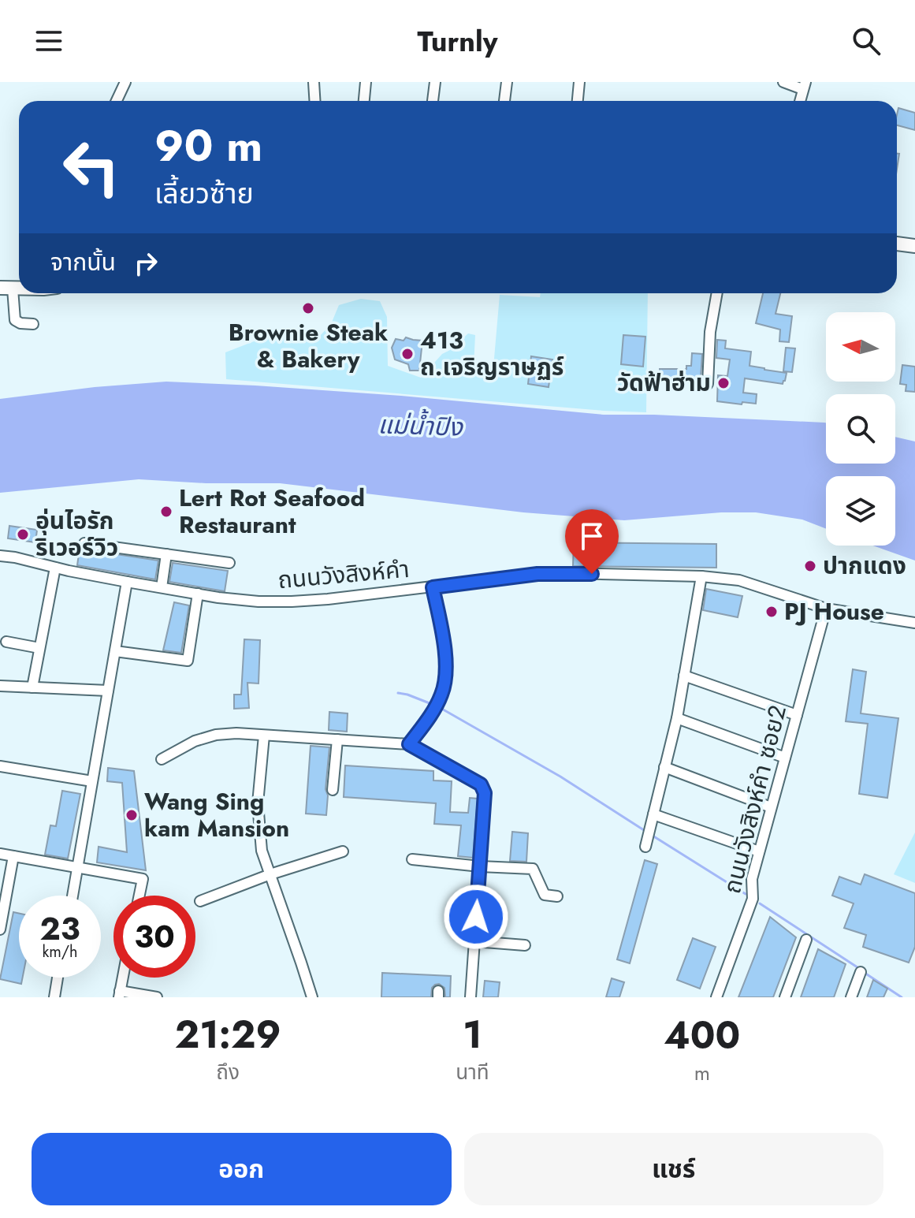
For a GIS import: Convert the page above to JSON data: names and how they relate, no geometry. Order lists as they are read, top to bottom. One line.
{"streets":{"street":["ถนนวังสิงห์คำ","ถนนวังสิงห์คำ ซอย2"]},"crossings":[["ถนนวังสิงห์คำ","ถนนวังสิงห์คำ ซอย2"]],"water":["แม่น้ำปิง"],"places":["Brownie Steak & Bakery","413 ถ.เจริญราษฏร์","วัดฟ้าฮ่าม","Lert Rot Seafood Restaurant","อุ่นไอรัก ริเวอร์วิว","ปากแดง","PJ House","Wang Sing kam Mansion"],"north":"left","page":{"header":"Turnly","turn":["90 m","เลี้ยวซ้าย"],"then":"จากนั้น","speed":"23 km/h","limit":"30","eta":["21:29","ถึง","1","นาที","400","m"],"buttons":["ออก","แชร์"]}}
